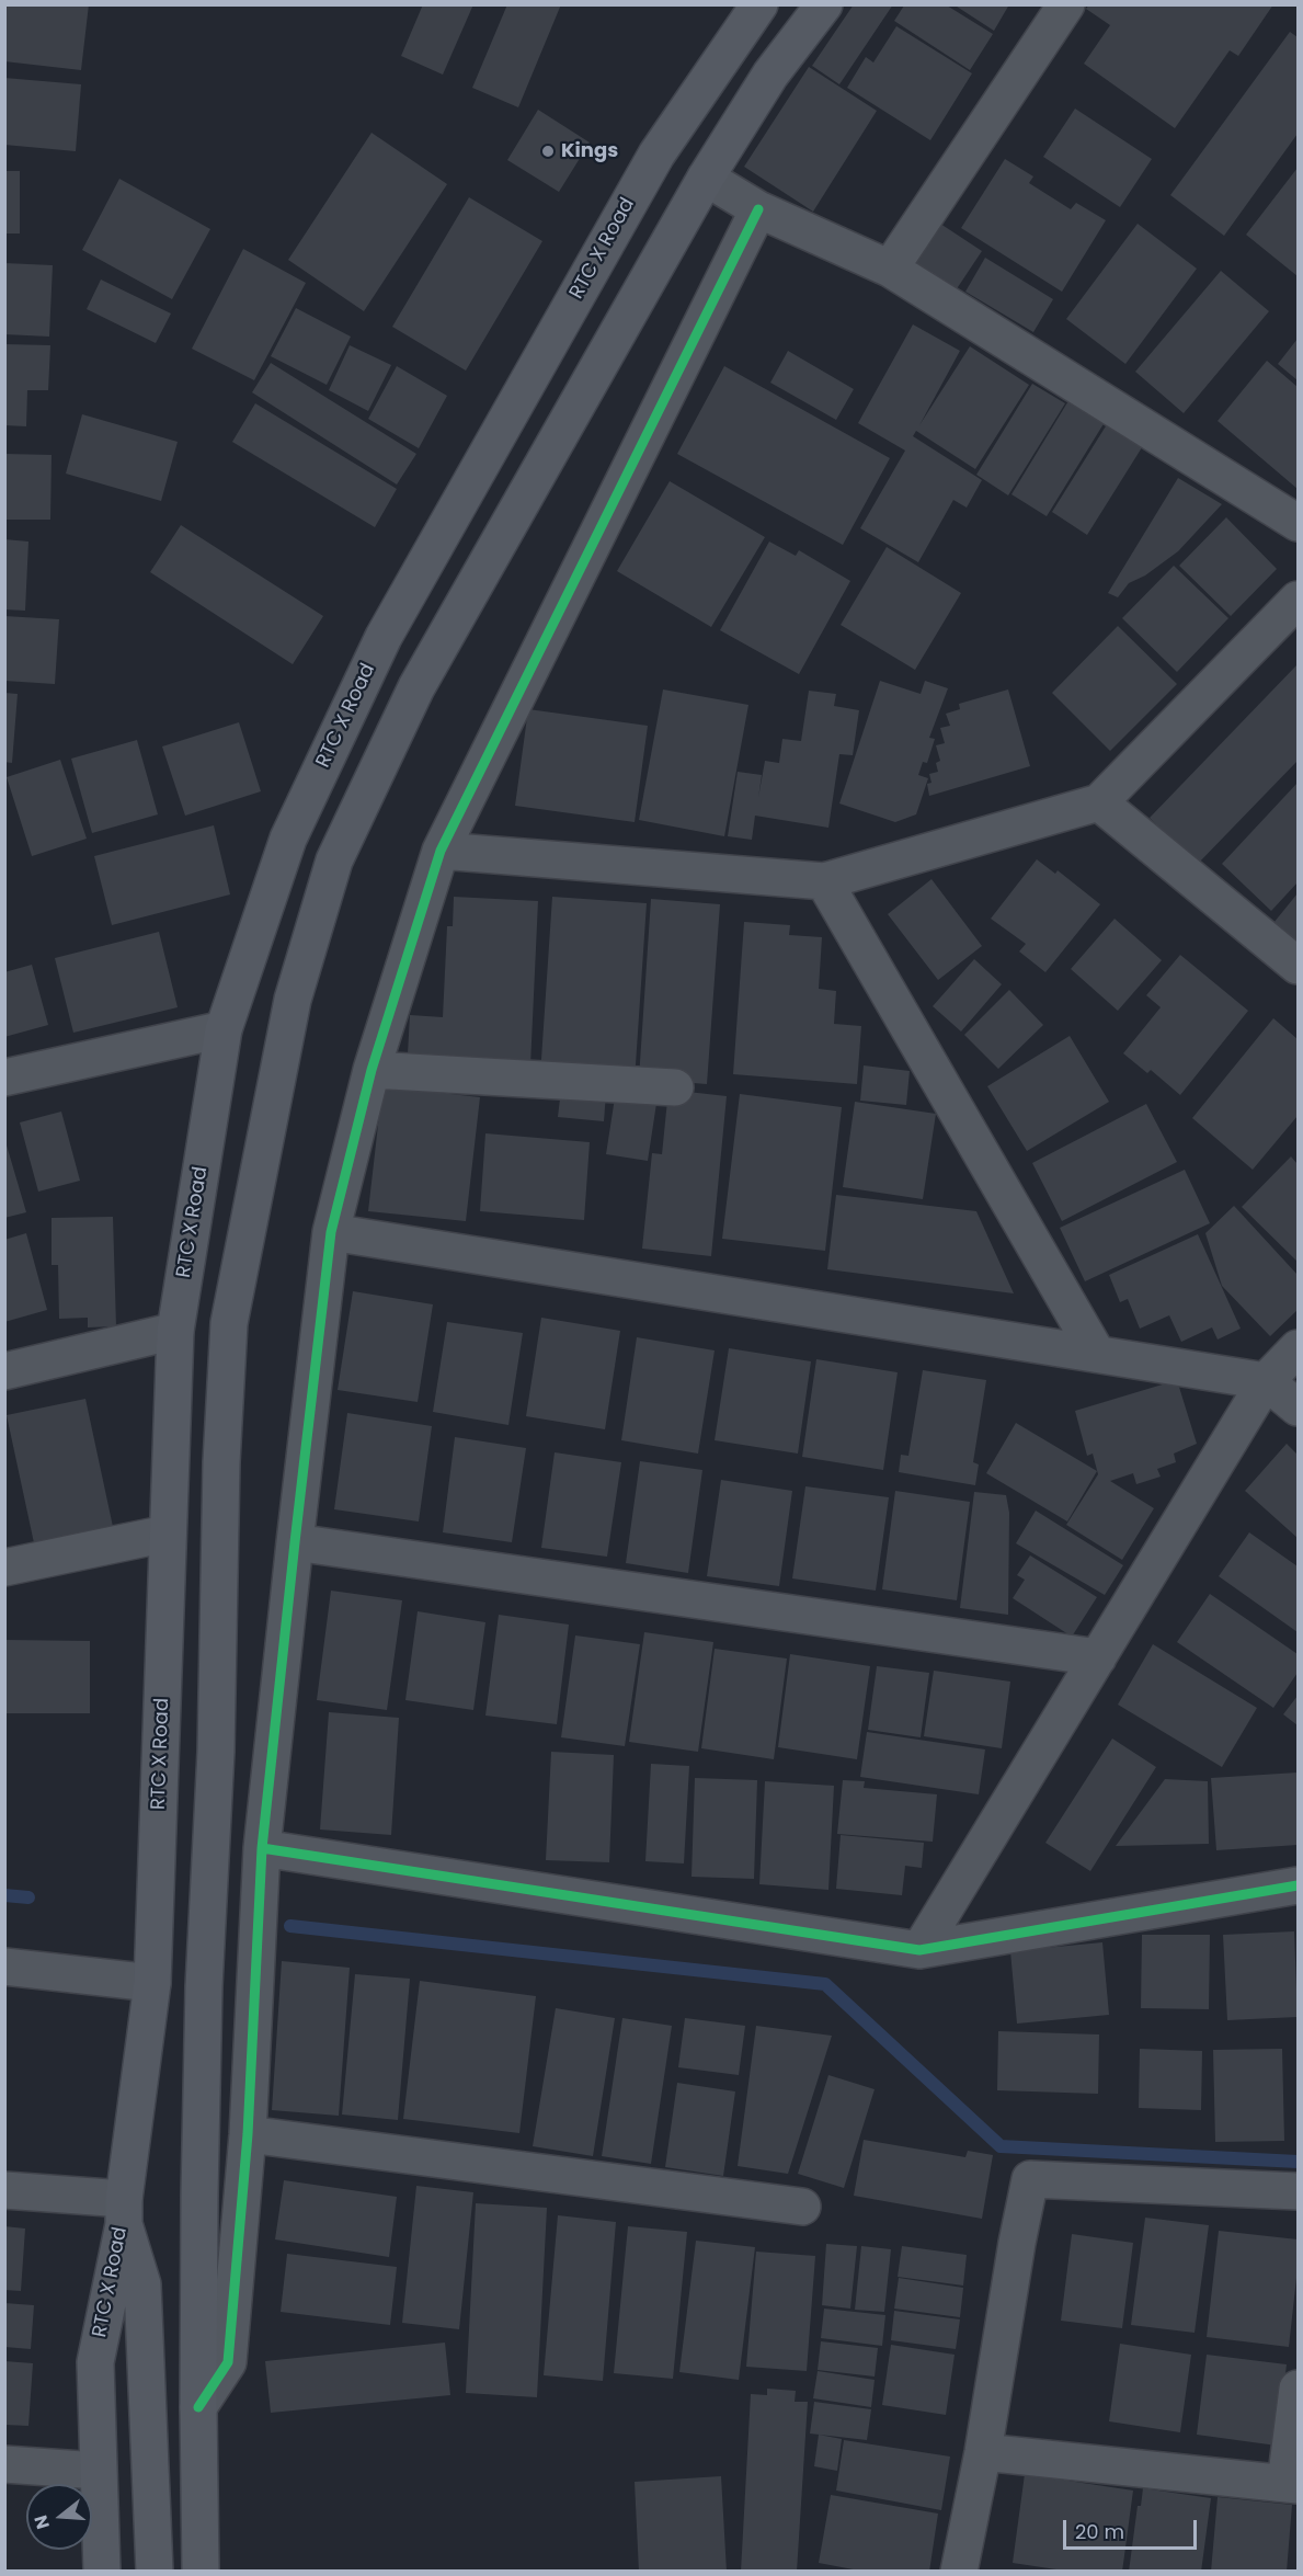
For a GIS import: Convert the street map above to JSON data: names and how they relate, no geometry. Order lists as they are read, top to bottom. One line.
{"streets":{"main road":["RTC X Road"]},"places":["Kings"],"scale_bar":"20 m","north":"left"}
